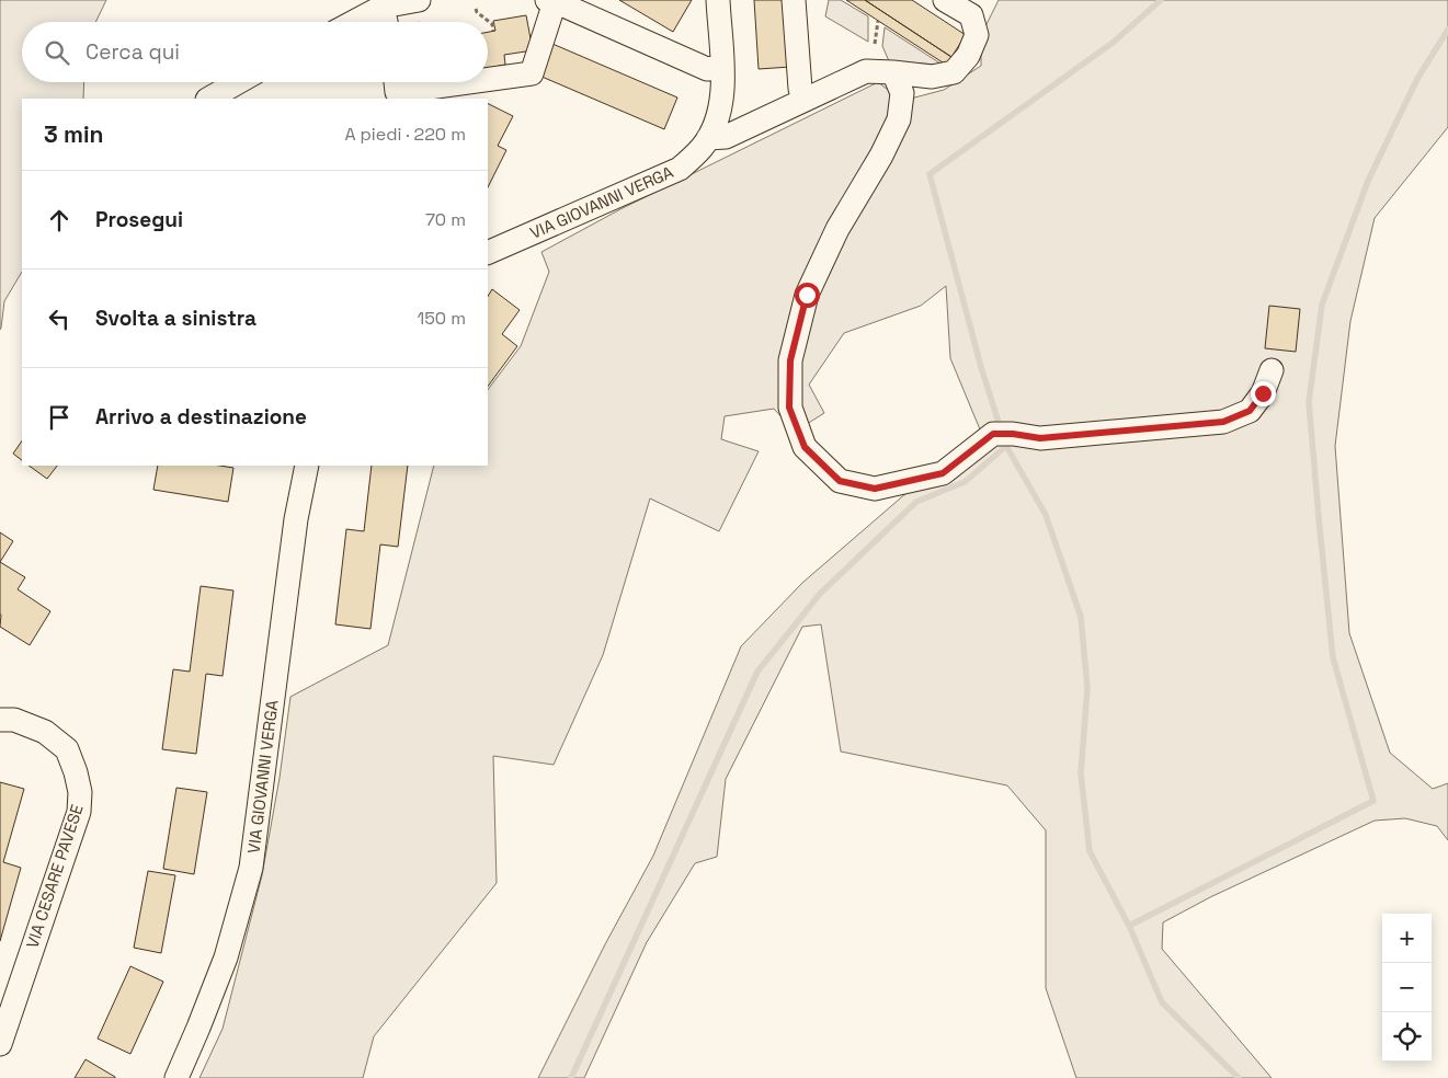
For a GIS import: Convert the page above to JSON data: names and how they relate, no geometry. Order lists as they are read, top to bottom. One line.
{"streets":{"street":["VIA GIOVANNI VERGA","VIA CESARE PAVESE"]},"page":{"search":"Cerca qui","heading":["3 min","A piedi · 220 m"],"list":[["Prosegui","70 m"],["Svolta a sinistra","150 m"],"Arrivo a destinazione"],"map_buttons":["+","−"]}}
